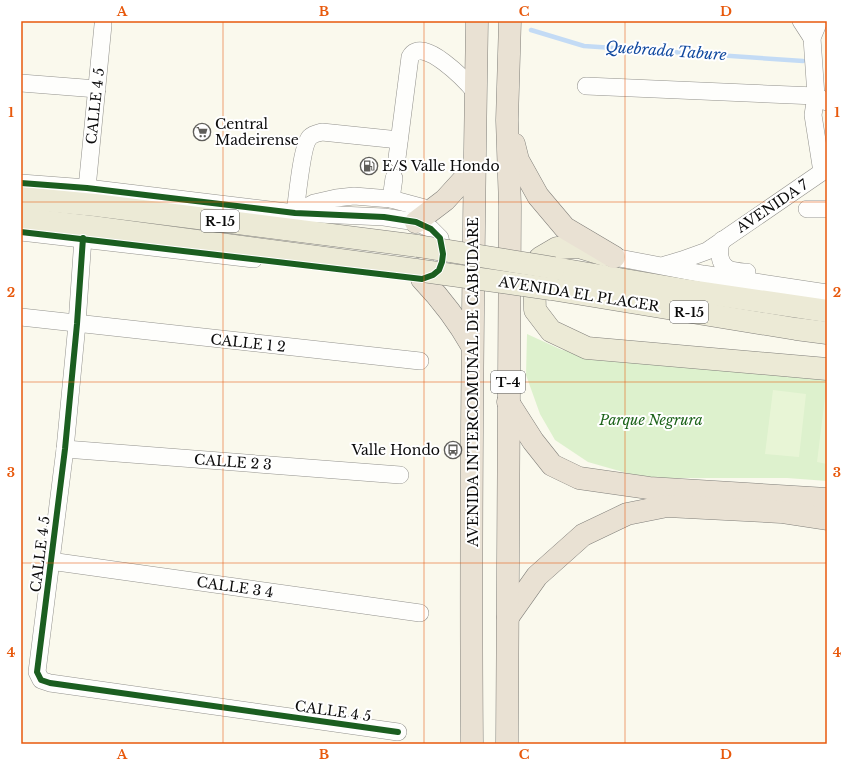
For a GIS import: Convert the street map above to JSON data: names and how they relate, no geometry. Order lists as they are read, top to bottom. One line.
{"streets":{"highway":["AVENIDA INTERCOMUNAL DE CABUDARE","T-4"],"main road":["R-15","AVENIDA EL PLACER"],"street":["CALLE 4 5","AVENIDA 7","CALLE 1 2","CALLE 2 3","CALLE 3 4"]},"crossings":[["CALLE 4 5","CALLE 1 2"],["CALLE 4 5","CALLE 2 3"],["CALLE 4 5","CALLE 3 4"]],"water":["Quebrada Tabure"],"parks":["Parque Negrura"],"places":{"supermarket":["Central Madeirense"],"fuel station":["E/S Valle Hondo"],"bus stop":["Valle Hondo"]},"grid":{"columns":["A","B","C","D"],"rows":["1","2","3","4"]}}
